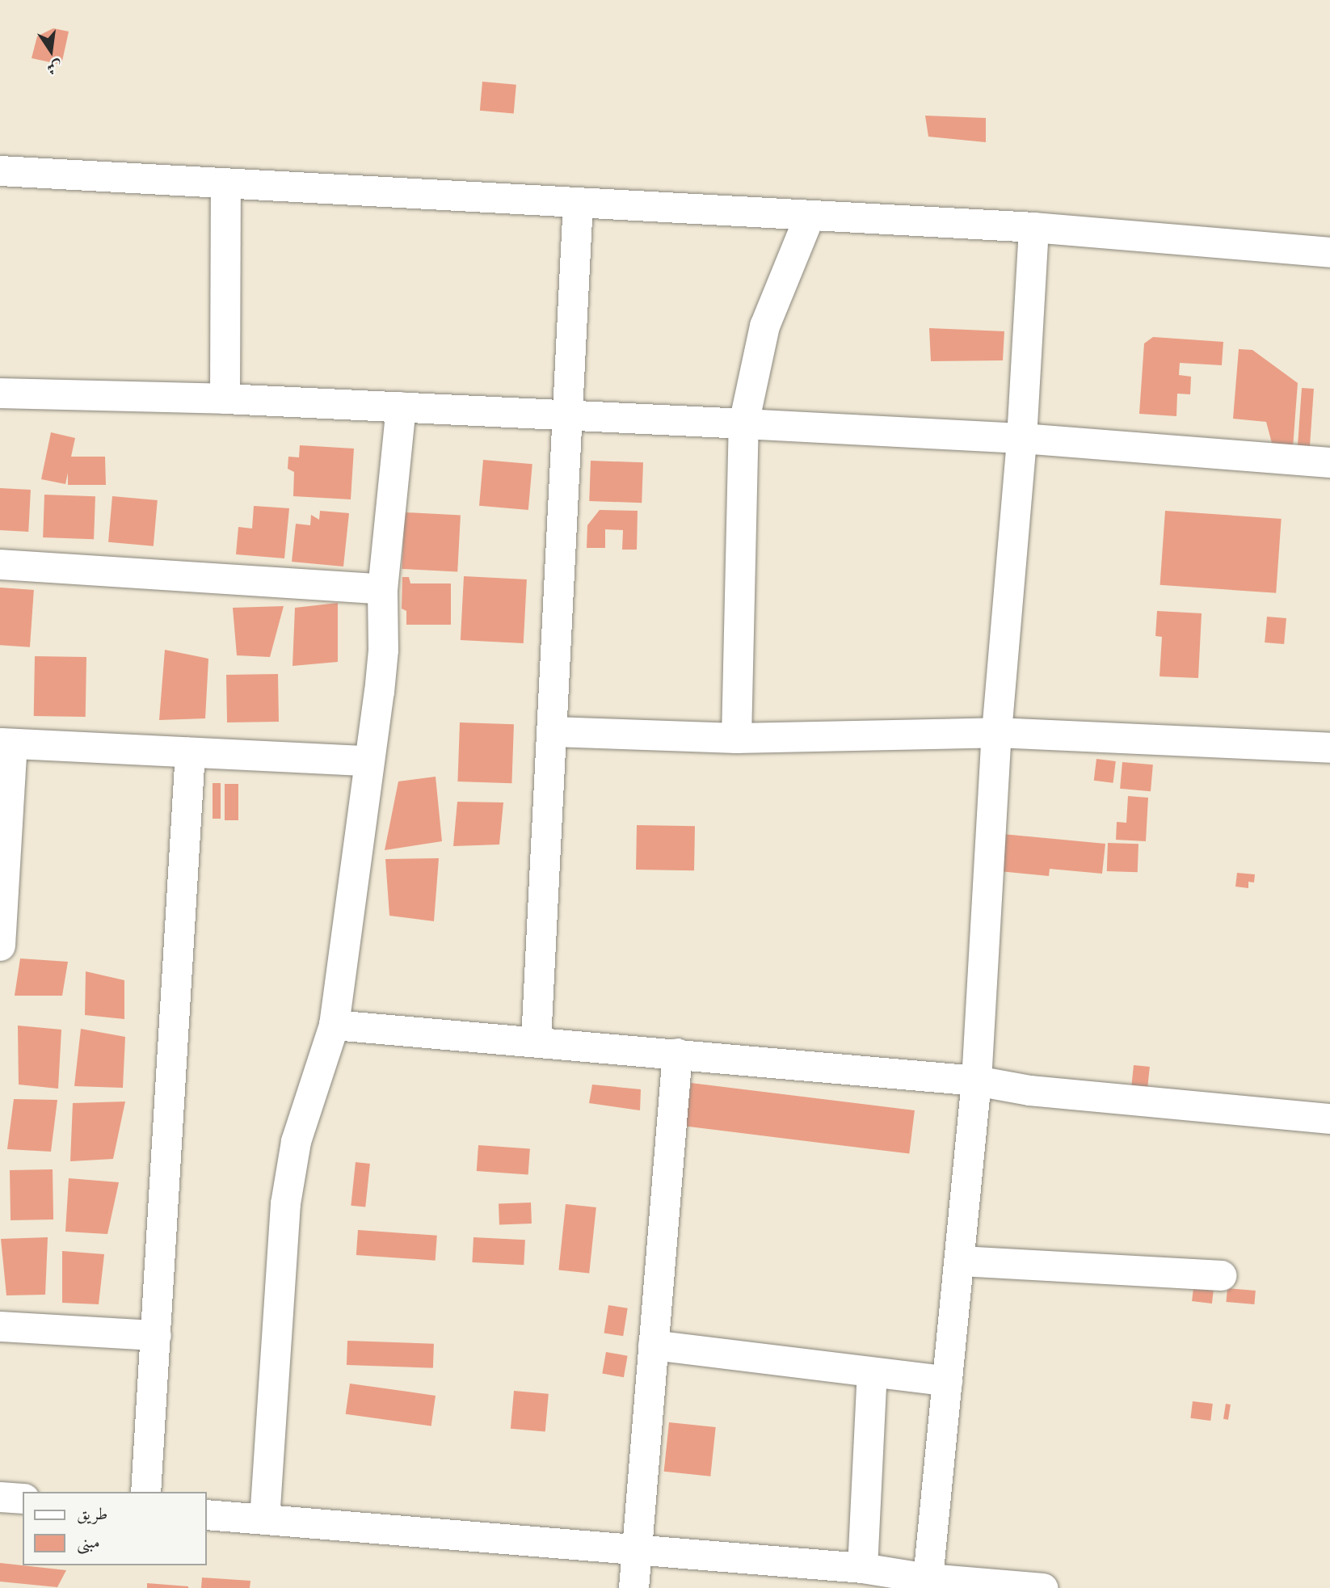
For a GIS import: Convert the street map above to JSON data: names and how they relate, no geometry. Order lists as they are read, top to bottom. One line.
{"legend":["طريق","مبنى"],"north":"bottom"}
